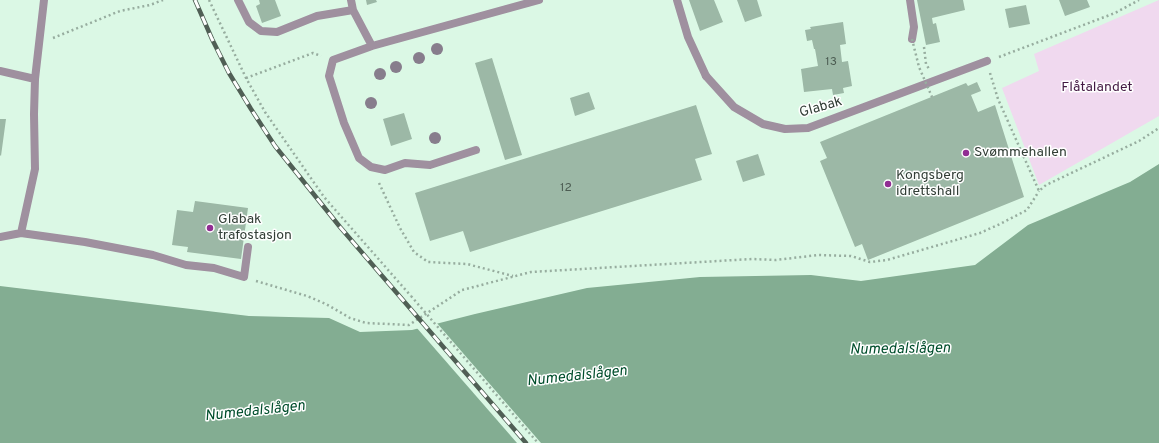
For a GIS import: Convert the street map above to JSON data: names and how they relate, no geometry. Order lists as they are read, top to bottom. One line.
{"streets":{"street":["Glabak"]},"water":["Numedalslågen"],"parks":["Flåtalandet"],"places":["Svømmehallen","Kongsberg idrettshall","Glabak trafostasjon"],"house_numbers":["13","12"]}
